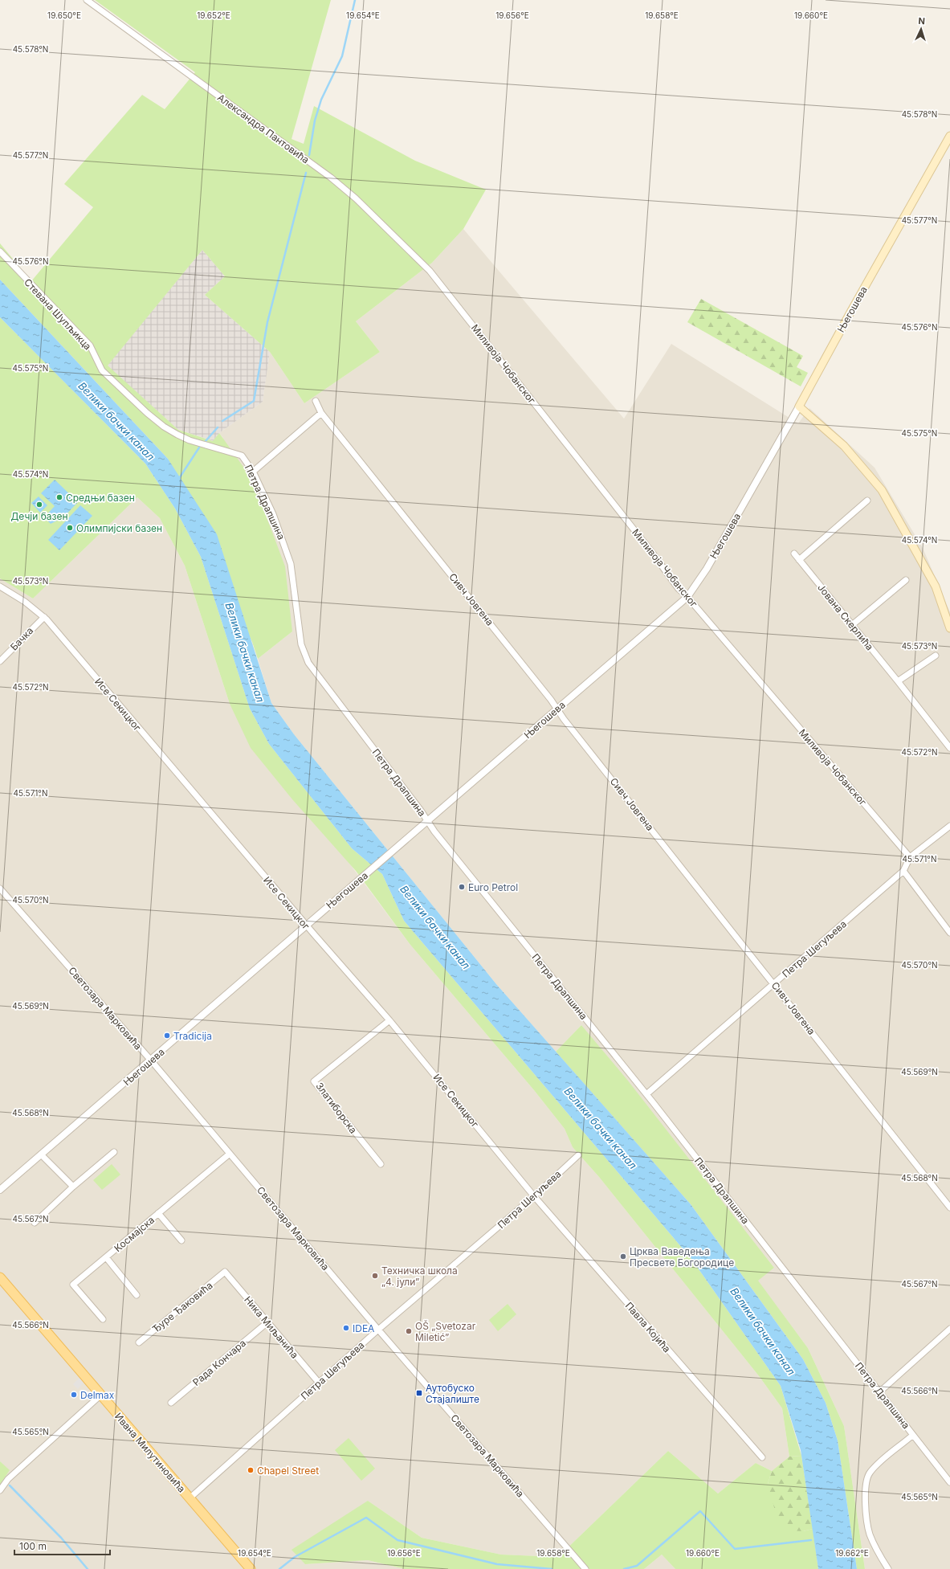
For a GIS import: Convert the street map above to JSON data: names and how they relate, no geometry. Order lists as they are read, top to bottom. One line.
{"streets":{"main road":["Његошева","Ивана Милутиновића"],"street":["Александра Пантовића","Стевана Шупљикца","Миливоја Чобанског","Петра Драпшина","Сивч Јовгена","Јована Скерлића","Бачка","Исе Секицког","Петра Шегуљева","Светозара Марковића","Златиборска","Космајска","Ђуре Ђаковића","Ника Миљанића","Павла Којића","Рада Кончара"]},"crossings":[["Александра Пантовића","Миливоја Чобанског"],["Његошева","Миливоја Чобанског"],["Његошева","Петра Драпшина"],["Његошева","Сивч Јовгена"],["Његошева","Исе Секицког"],["Његошева","Светозара Марковића"],["Стевана Шупљикца","Петра Драпшина"],["Миливоја Чобанског","Петра Шегуљева"],["Петра Драпшина","Петра Шегуљева"],["Сивч Јовгена","Петра Шегуљева"],["Бачка","Исе Секицког"],["Исе Секицког","Петра Шегуљева"],["Исе Секицког","Златиборска"],["Исе Секицког","Павла Којића"],["Петра Шегуљева","Светозара Марковића"],["Петра Шегуљева","Ника Миљанића"],["Петра Шегуљева","Павла Којића"],["Петра Шегуљева","Ивана Милутиновића"],["Светозара Марковића","Космајска"],["Ђуре Ђаковића","Ника Миљанића"],["Ника Миљанића","Рада Кончара"]],"water":["Велики бачки канал"],"places":{"other":["Средњи базен","Дечји базен","Олимпијски базен","Euro Petrol","Tradicija","Црква Ваведења Пресвете Богородице","Техничка школа „4. јули”","IDEA","OŠ „Svetozar Miletić”","Delmax","Chapel Street"],"transit":["Аутобуско Стајалиште"]},"scale_bar":"100 m","north":"top","coordinates":["19.650°E","19.652°E","19.654°E","19.656°E","19.658°E","19.660°E","45.578°N","45.577°N","45.576°N","45.575°N","45.574°N","45.573°N","45.572°N","45.571°N","45.570°N","45.569°N","45.568°N","45.567°N","45.566°N","45.565°N","19.662°E"]}
